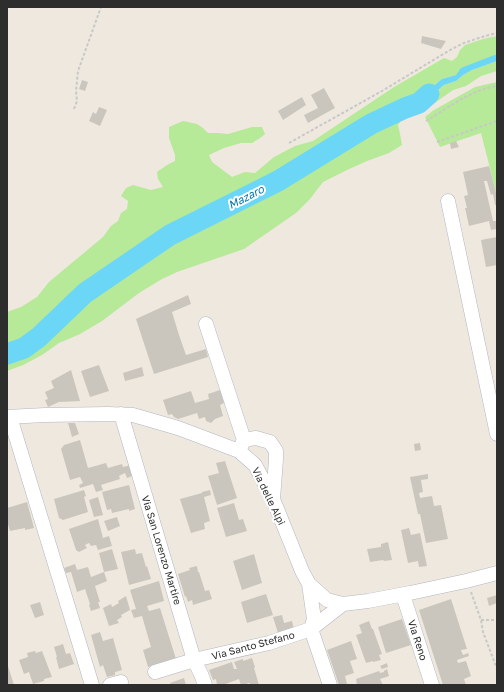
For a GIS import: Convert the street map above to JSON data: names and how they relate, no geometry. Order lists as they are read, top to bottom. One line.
{"streets":{"street":["Via delle Alpi","Via San Lorenzo Martire","Via Reno","Via Santo Stefano"]},"crossings":[["Via delle Alpi","Via San Lorenzo Martire"],["Via delle Alpi","Via Reno"],["Via delle Alpi","Via Santo Stefano"],["Via San Lorenzo Martire","Via Santo Stefano"]],"water":["Mazaro"]}
